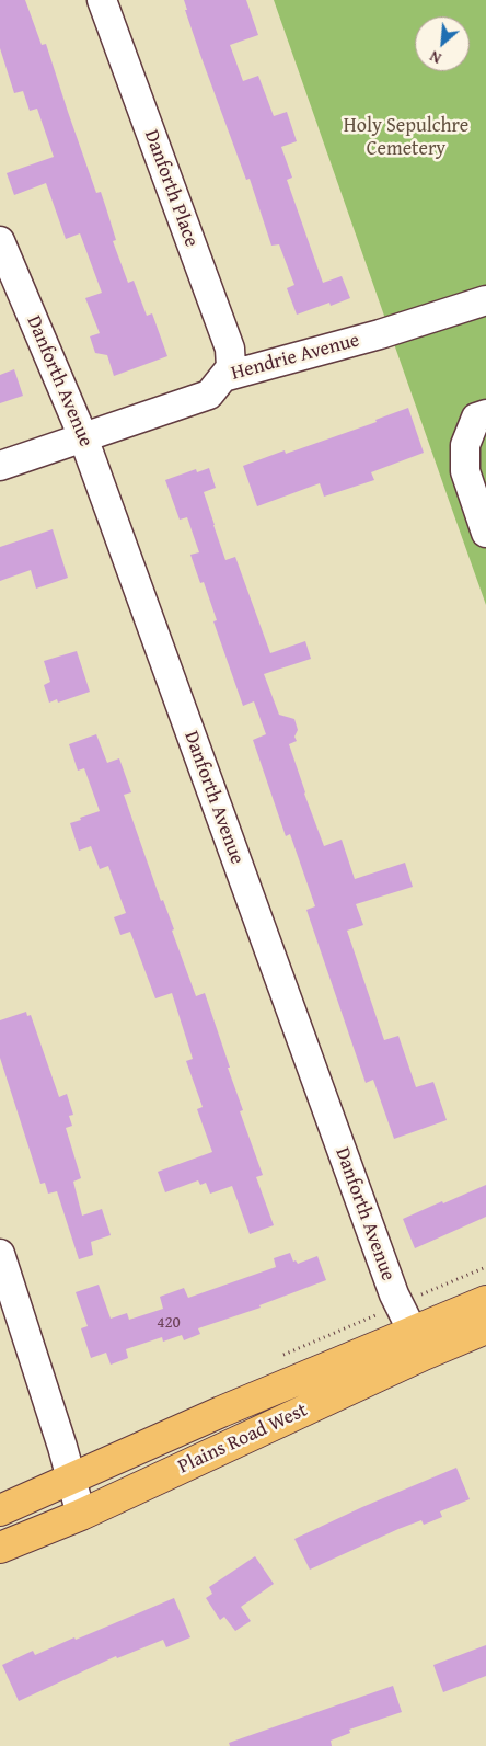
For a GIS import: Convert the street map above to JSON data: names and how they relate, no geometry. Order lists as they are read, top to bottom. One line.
{"streets":{"main road":["Plains Road West"],"street":["Danforth Place","Hendrie Avenue","Danforth Avenue"]},"crossings":[["Danforth Place","Hendrie Avenue"],["Hendrie Avenue","Danforth Avenue"],["Danforth Avenue","Plains Road West"]],"parks":["Holy Sepulchre Cemetery"],"house_numbers":["420"],"north":"bottom left"}
